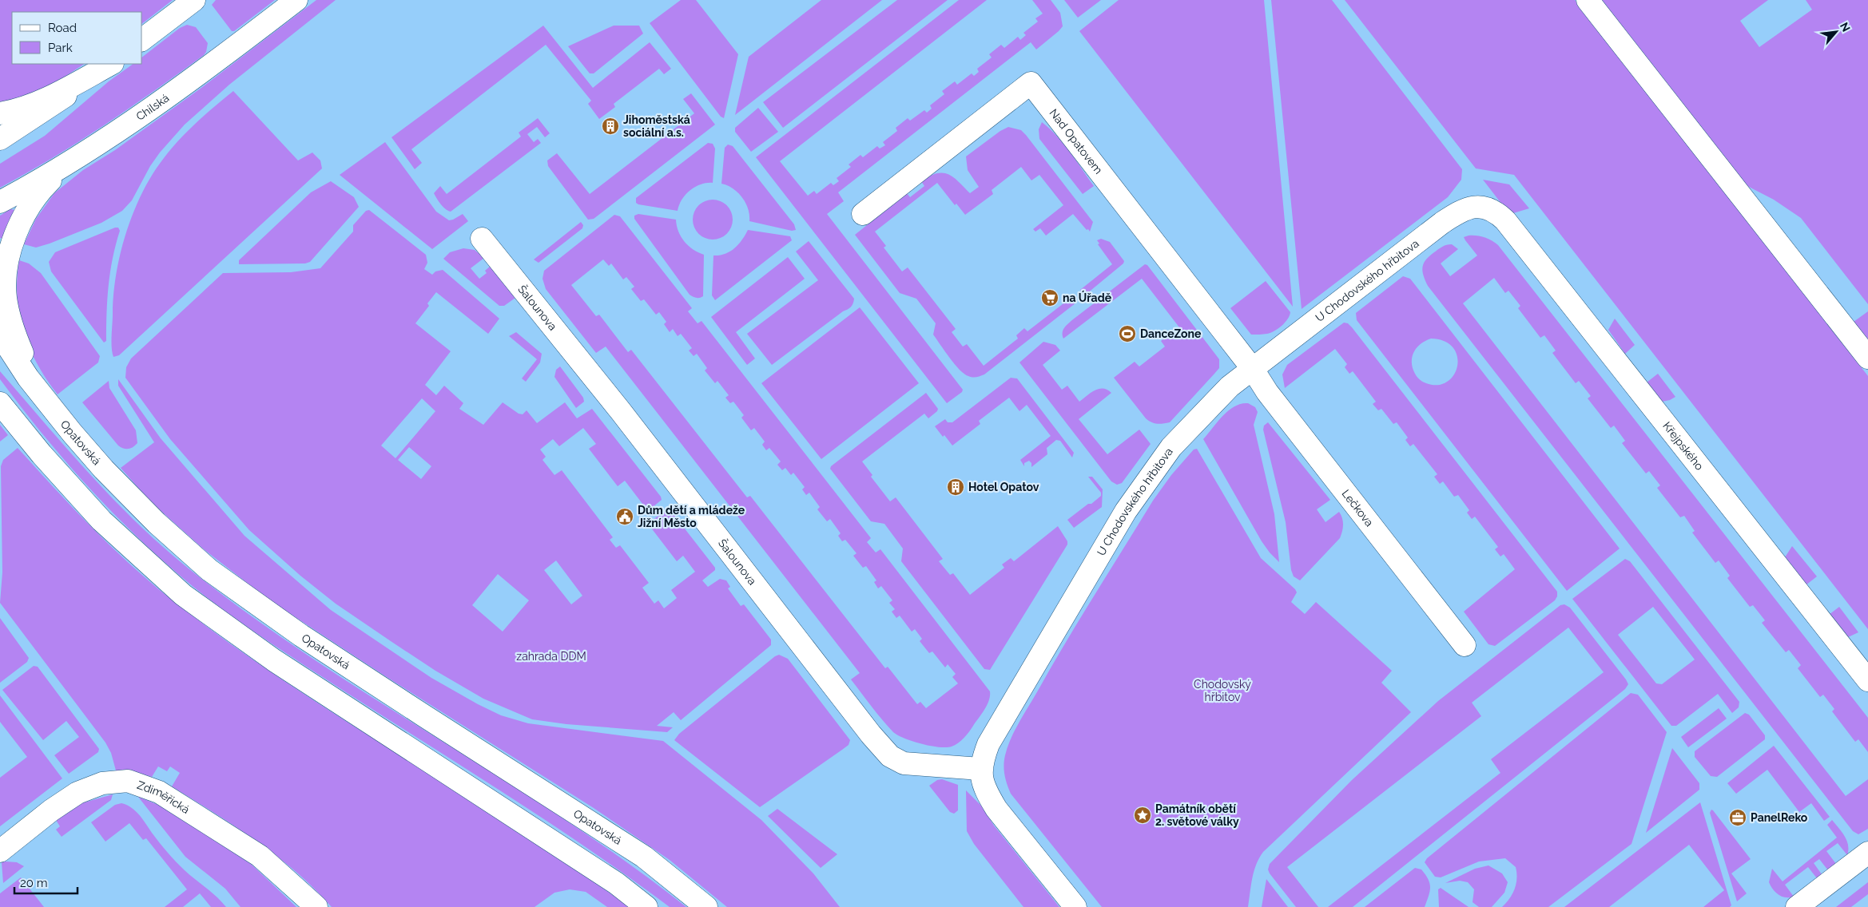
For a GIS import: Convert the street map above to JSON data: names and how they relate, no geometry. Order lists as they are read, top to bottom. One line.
{"streets":{"main road":["Chilská","Nad Opatovem","U Chodovského hřbitova","Šalounova","Opatovská","Křejpského","Lečkova","Zdiměřická"]},"crossings":[["Nad Opatovem","U Chodovského hřbitova"],["Nad Opatovem","Lečkova"],["U Chodovského hřbitova","Šalounova"],["U Chodovského hřbitova","Křejpského"],["U Chodovského hřbitova","Lečkova"]],"parks":["zahrada DDM","Chodovský hřbitov"],"places":{"building":["Jihoměstská sociální a.s.","Hotel Opatov"],"supermarket":["na Úřadě"],"sports":["DanceZone"],"public building":["Dům dětí a mládeže Jižní Město"],"place":["Památník obětí 2. světové války"],"office":["PanelReko"]},"legend":["Road","Park"],"scale_bar":"20 m","north":"top right"}
